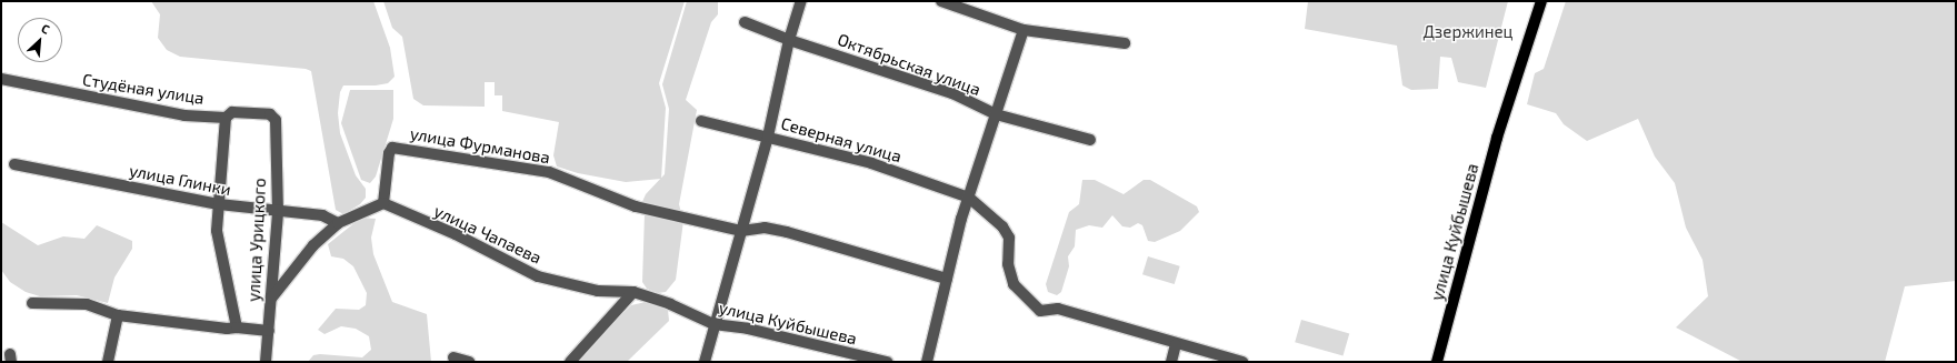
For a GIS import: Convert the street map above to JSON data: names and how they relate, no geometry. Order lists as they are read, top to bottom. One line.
{"streets":{"main road":["улица Куйбышева"],"street":["Октябрьская улица","Студёная улица","Северная улица","улица Фурманова","улица Глинки","улица Чапаева","улица Урицкого"]},"crossings":[["Студёная улица","улица Урицкого"],["улица Фурманова","улица Чапаева"],["улица Глинки","улица Урицкого"],["улица Куйбышева","улица Чапаева"]],"parks":["Дзержинец"],"north":"top right"}
